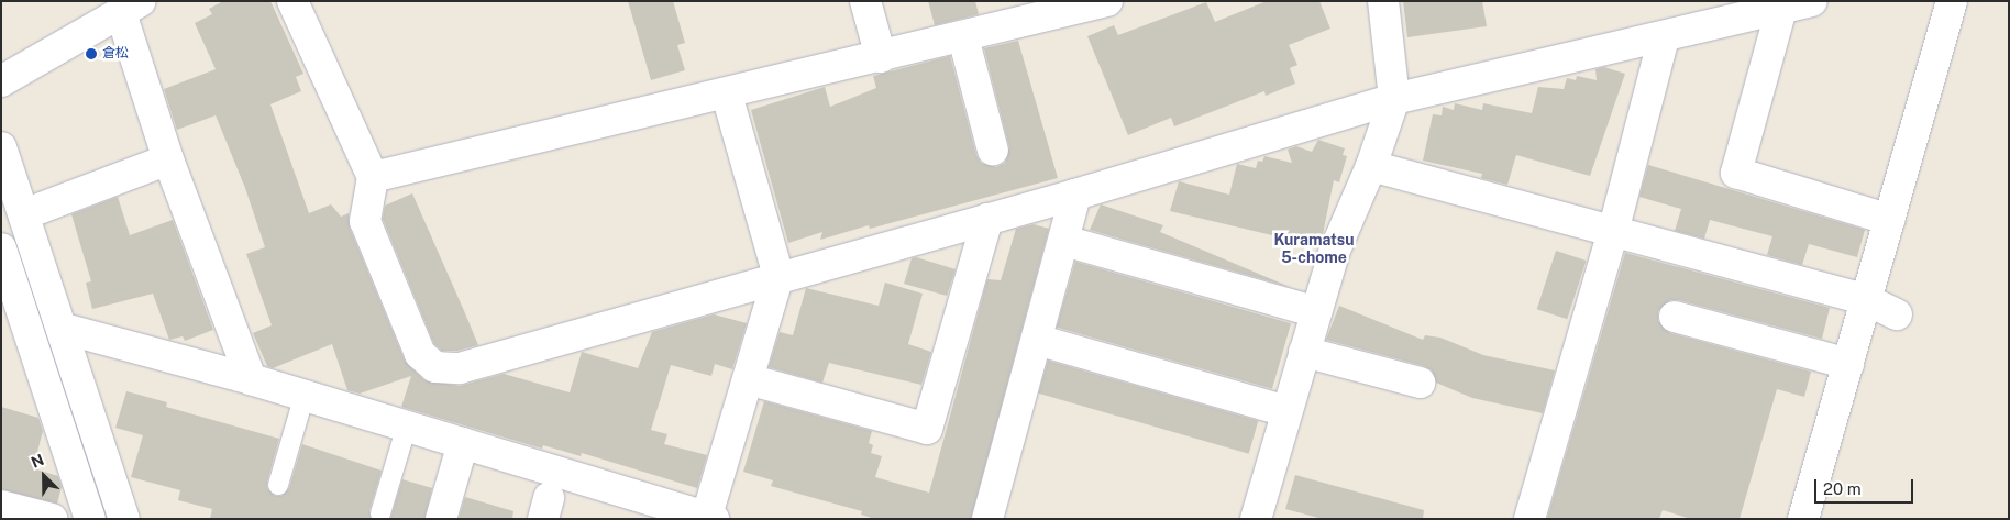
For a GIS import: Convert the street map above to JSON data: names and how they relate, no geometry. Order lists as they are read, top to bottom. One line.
{"districts":["Kuramatsu 5-chome"],"places":["倉松"],"scale_bar":"20 m","north":"top left"}
